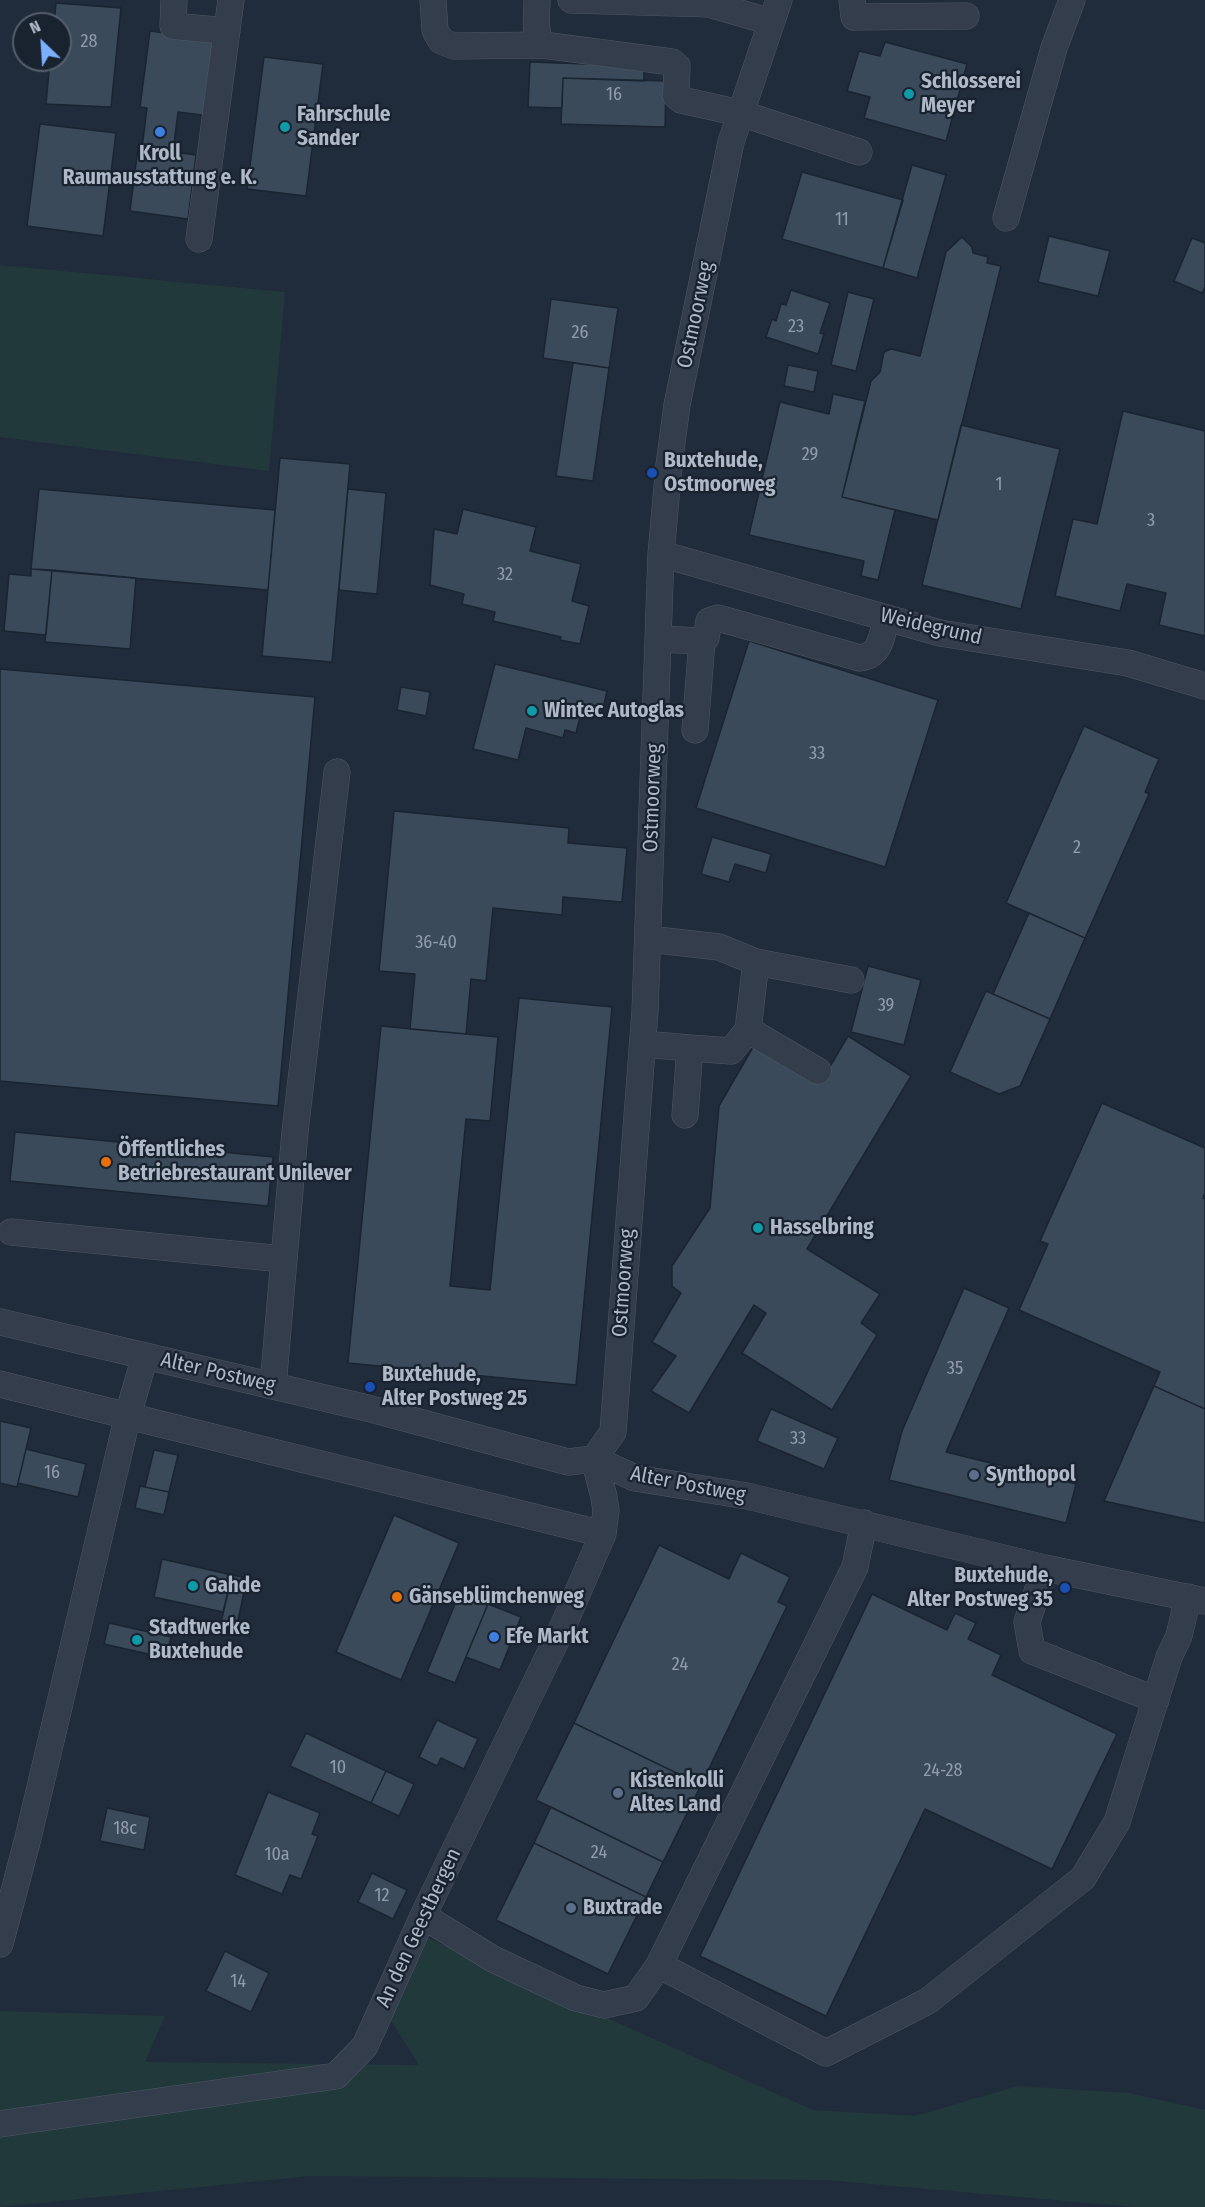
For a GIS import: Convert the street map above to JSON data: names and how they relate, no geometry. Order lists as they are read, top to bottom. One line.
{"streets":{"street":["Ostmoorweg","Weidegrund","Alter Postweg","An den Geestbergen"]},"crossings":[["Ostmoorweg","Weidegrund"],["Ostmoorweg","Alter Postweg"],["Ostmoorweg","An den Geestbergen"],["Alter Postweg","An den Geestbergen"]],"places":["Schlosserei Meyer","Fahrschule Sander","Kroll Raumausstattung e. K.","Buxtehude, Ostmoorweg","Wintec Autoglas","Öffentliches Betriebrestaurant Unilever","Hasselbring","Buxtehude, Alter Postweg 25","Synthopol","Gahde","Buxtehude, Alter Postweg 35","Gänseblümchenweg","Efe Markt","Stadtwerke Buxtehude","Kistenkolli Altes Land","Buxtrade"],"house_numbers":["28","16","11","23","26","29","1","3","32","33","2","36-40","39","35","33","16","24","10","24-28","18c","24","10a","12","14"],"north":"top left"}
